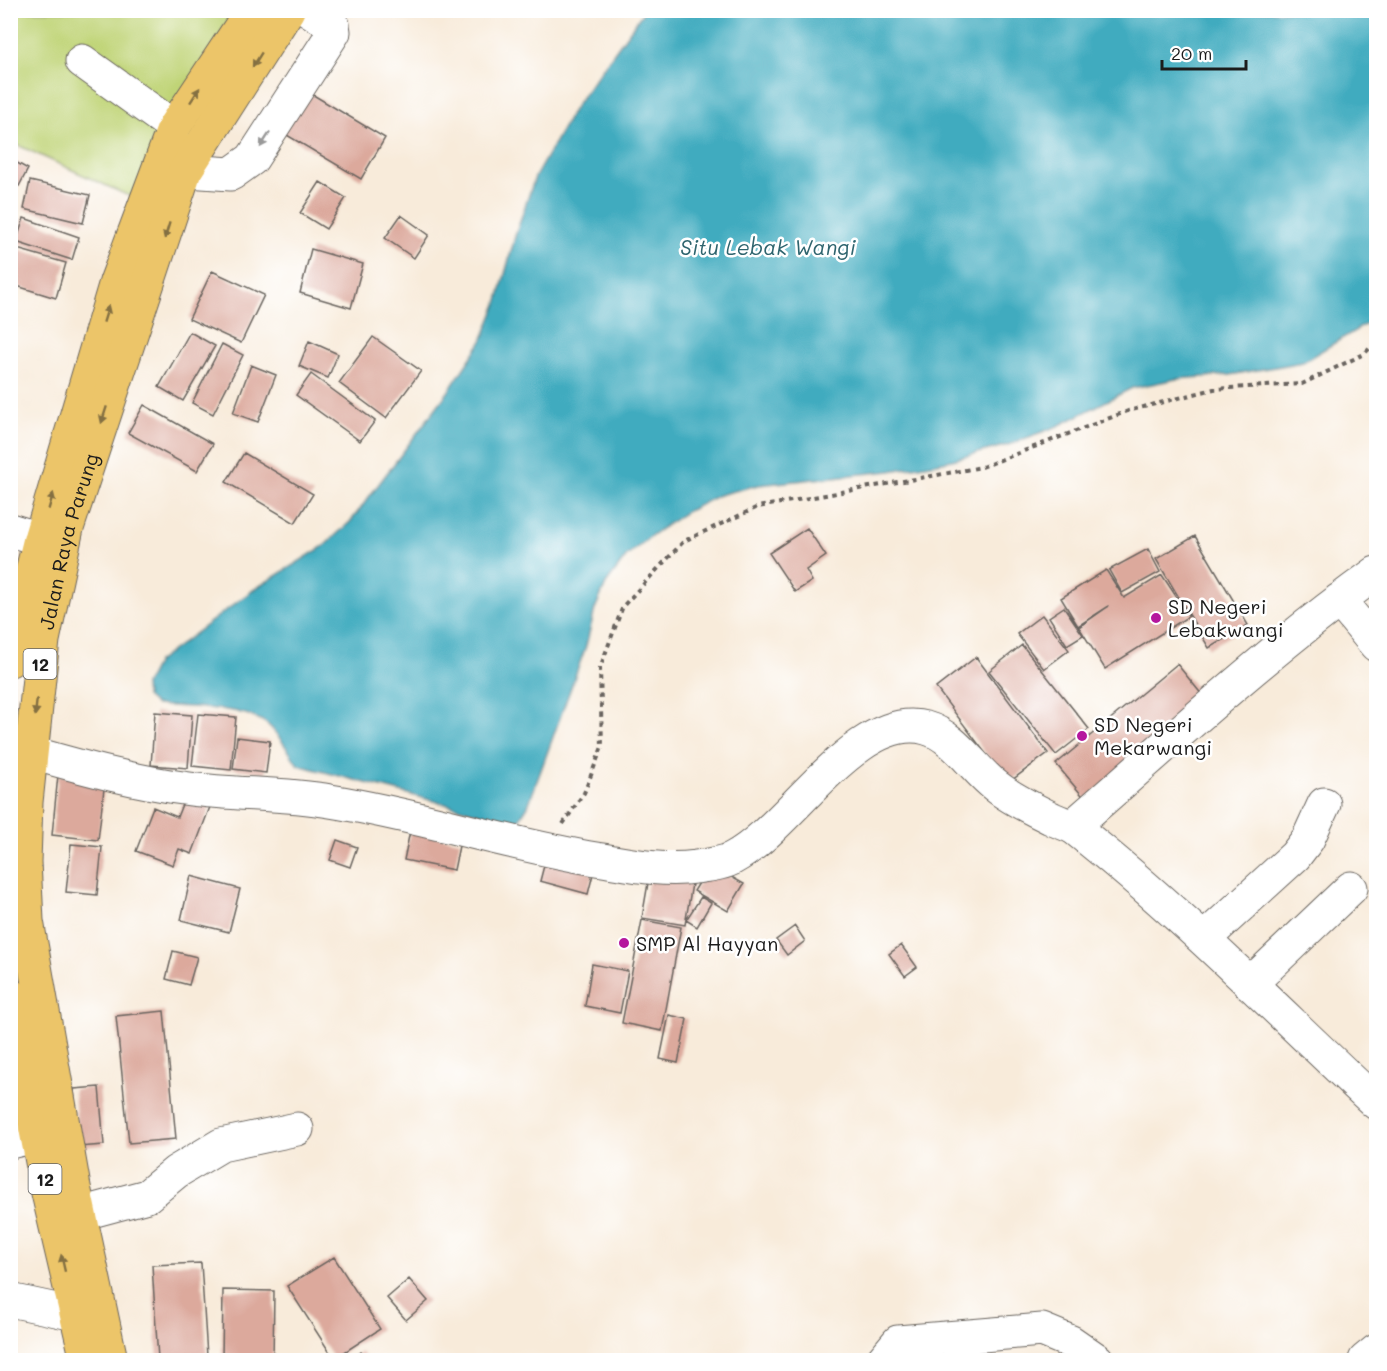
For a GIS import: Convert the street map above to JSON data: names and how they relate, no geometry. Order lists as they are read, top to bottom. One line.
{"streets":{"highway":["Jalan Raya Parung","12"]},"water":["Situ Lebak Wangi"],"places":["SD Negeri Lebakwangi","SD Negeri Mekarwangi","SMP Al Hayyan"],"scale_bar":"20 m"}
